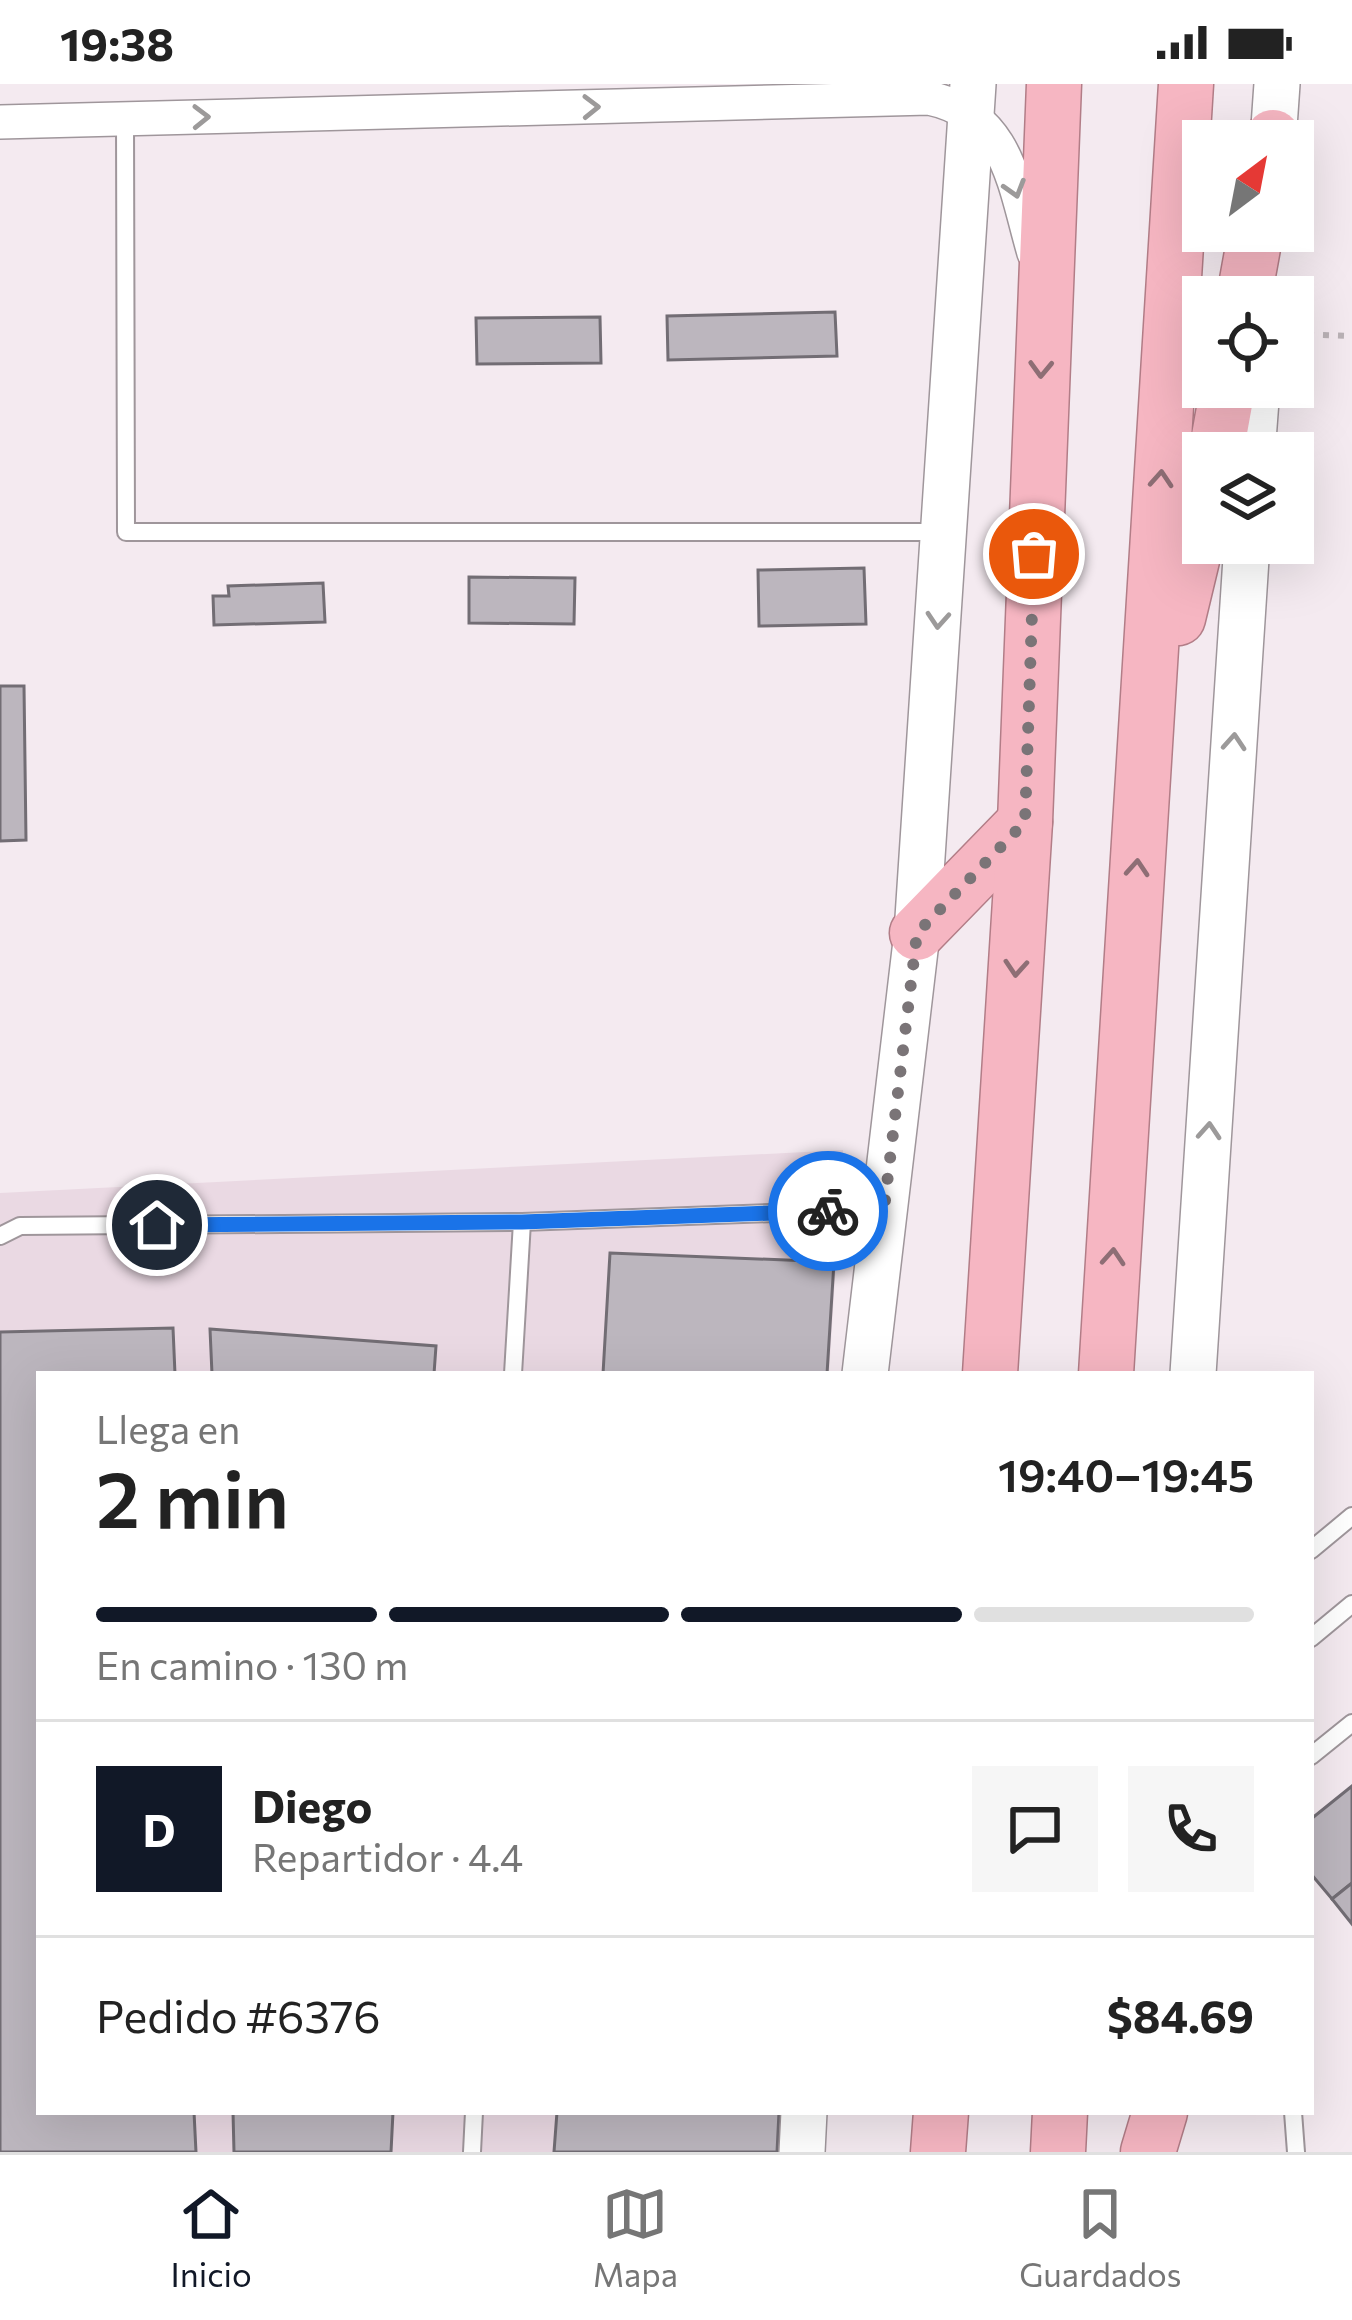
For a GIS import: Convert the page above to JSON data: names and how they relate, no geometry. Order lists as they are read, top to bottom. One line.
{"north":"top right","page":{"status":"19:38","heading":["2 min","Llega en","19:40–19:45"],"panel":["Diego","Repartidor · 4.4","Pedido #6376","$84.69"],"bar":"En camino · 130 m","round":"D","tabs":["Inicio","Mapa","Guardados"]}}
